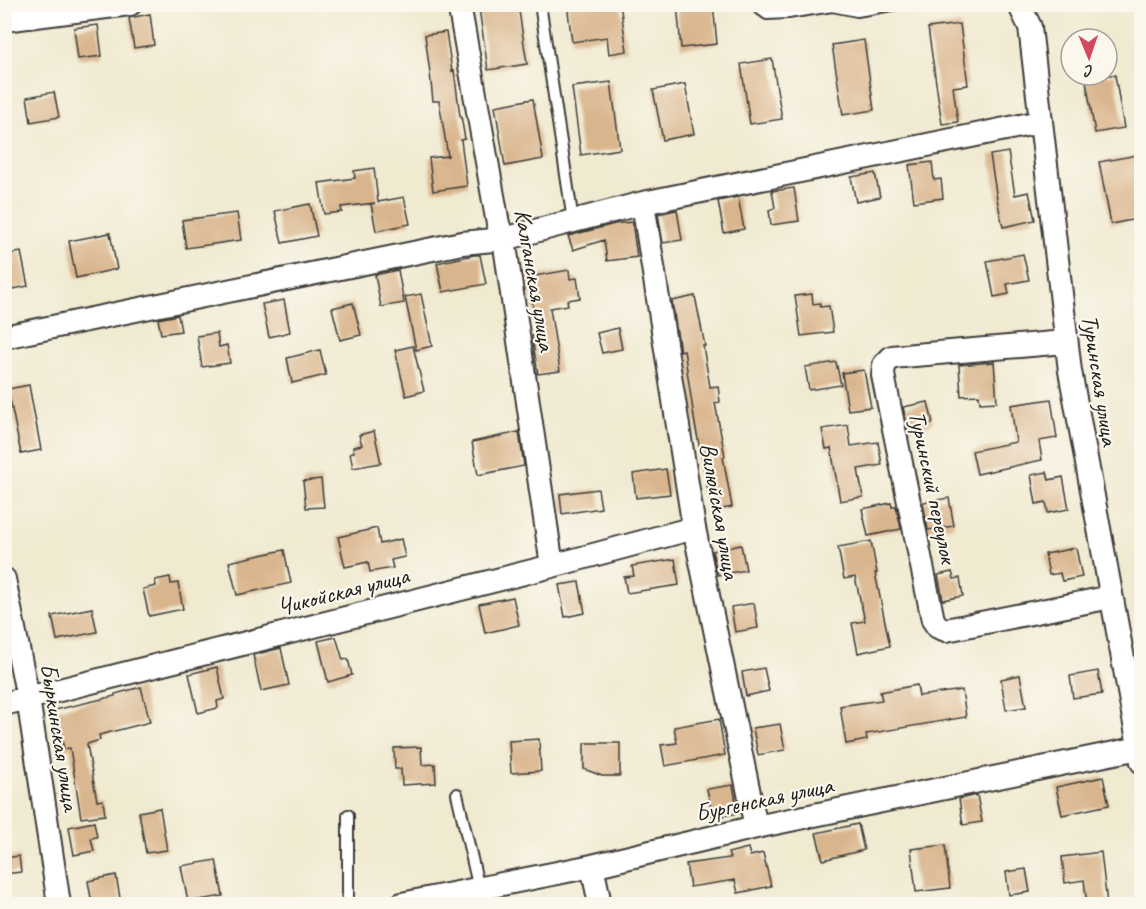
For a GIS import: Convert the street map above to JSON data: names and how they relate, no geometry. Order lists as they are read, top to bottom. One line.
{"streets":{"street":["Калганская улица","Туринская улица","Туринский переулок","Вилюйская улица","Чикойская улица","Быркинская улица","Бургенская улица"]},"crossings":[["Калганская улица","Чикойская улица"],["Туринская улица","Туринский переулок"],["Туринская улица","Бургенская улица"],["Вилюйская улица","Чикойская улица"],["Вилюйская улица","Бургенская улица"],["Чикойская улица","Быркинская улица"]],"north":"bottom"}
